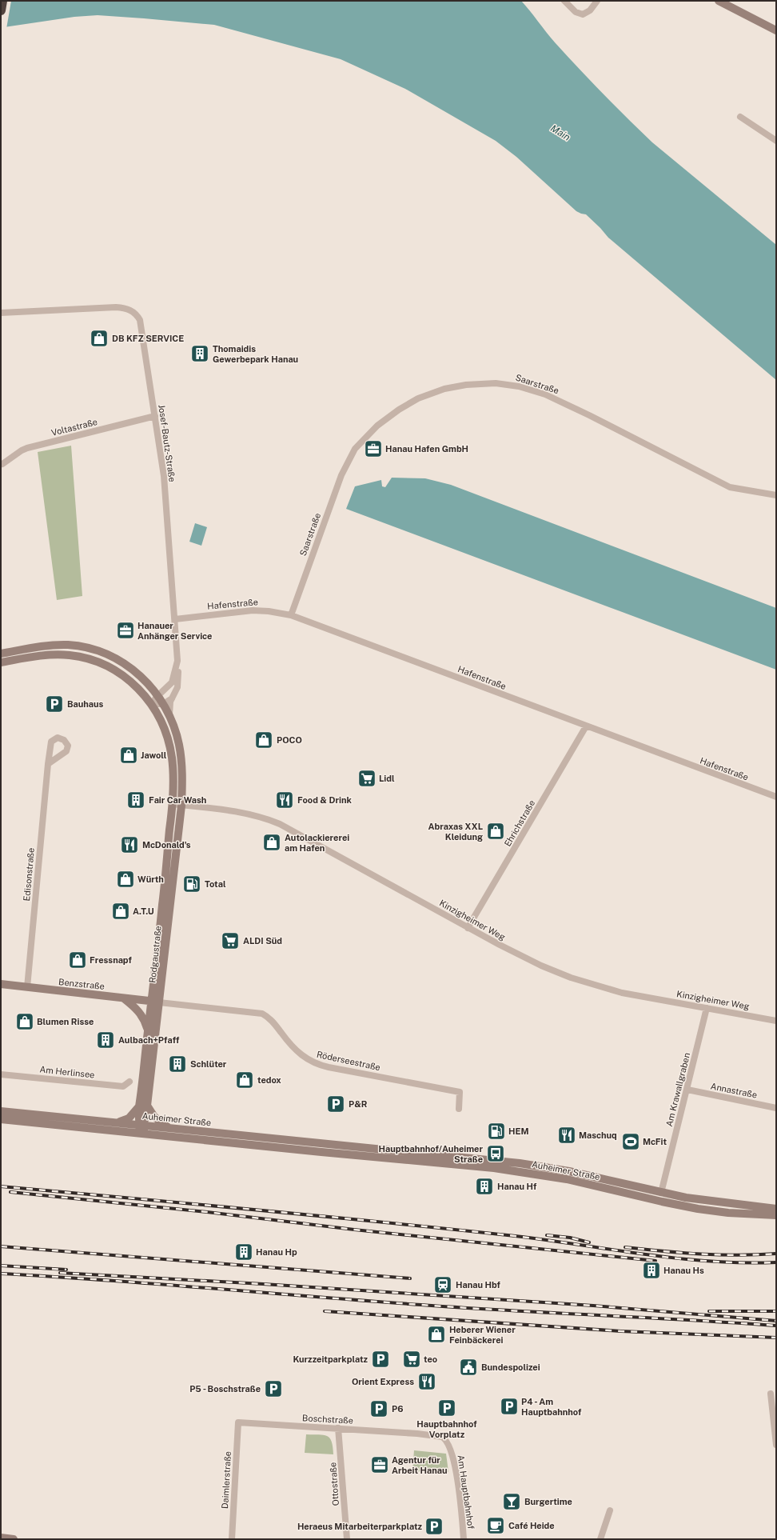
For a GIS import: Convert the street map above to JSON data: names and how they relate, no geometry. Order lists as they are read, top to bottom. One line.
{"streets":{"main road":["Rodgaustraße","Benzstraße","Auheimer Straße"],"street":["Saarstraße","Voltastraße","Josef-Bautz-Straße","Hafenstraße","Ehrichstraße","Edisonstraße","Kinzigheimer Weg","Röderseestraße","Am Herlinsee","Am Krawallgraben","Annastraße","Boschstraße","Daimlerstraße","Ottostraße","Am Hauptbahnhof"]},"crossings":[["Saarstraße","Hafenstraße"],["Voltastraße","Josef-Bautz-Straße"],["Josef-Bautz-Straße","Hafenstraße"],["Josef-Bautz-Straße","Rodgaustraße"],["Hafenstraße","Ehrichstraße"],["Ehrichstraße","Kinzigheimer Weg"],["Edisonstraße","Benzstraße"],["Kinzigheimer Weg","Rodgaustraße"],["Kinzigheimer Weg","Am Krawallgraben"],["Rodgaustraße","Benzstraße"],["Rodgaustraße","Röderseestraße"],["Rodgaustraße","Auheimer Straße"],["Benzstraße","Röderseestraße"],["Am Krawallgraben","Annastraße"],["Am Krawallgraben","Auheimer Straße"],["Boschstraße","Daimlerstraße"],["Boschstraße","Ottostraße"],["Boschstraße","Am Hauptbahnhof"]],"water":["Main"],"places":{"shop":["DB KFZ SERVICE","POCO","Jawoll","Abraxas XXL Kleidung","Autolackiererei am Hafen","Würth","A.T.U","Fressnapf","Blumen Risse","tedox","Heberer Wiener Feinbäckerei"],"building":["Thomaidis Gewerbepark Hanau","Fair Car Wash","Aulbach+Pfaff","Schlüter","Hanau Hf","Hanau Hp","Hanau Hs"],"office":["Hanau Hafen GmbH","Hanauer Anhänger Service","Agentur für Arbeit Hanau"],"parking":["Bauhaus","P&R","Kurzzeitparkplatz","P5 - Boschstraße","P4 - Am Hauptbahnhof","Hauptbahnhof Vorplatz","P6","Heraeus Mitarbeiterparkplatz"],"supermarket":["Lidl","ALDI Süd","teo"],"restaurant":["Food & Drink","McDonald's","Maschuq","Orient Express"],"fuel station":["Total","HEM"],"sports":["McFit"],"bus stop":["Hauptbahnhof/Auheimer Straße"],"station":["Hanau Hbf"],"public building":["Bundespolizei"],"bar":["Burgertime"],"cafe":["Café Heide"]}}
